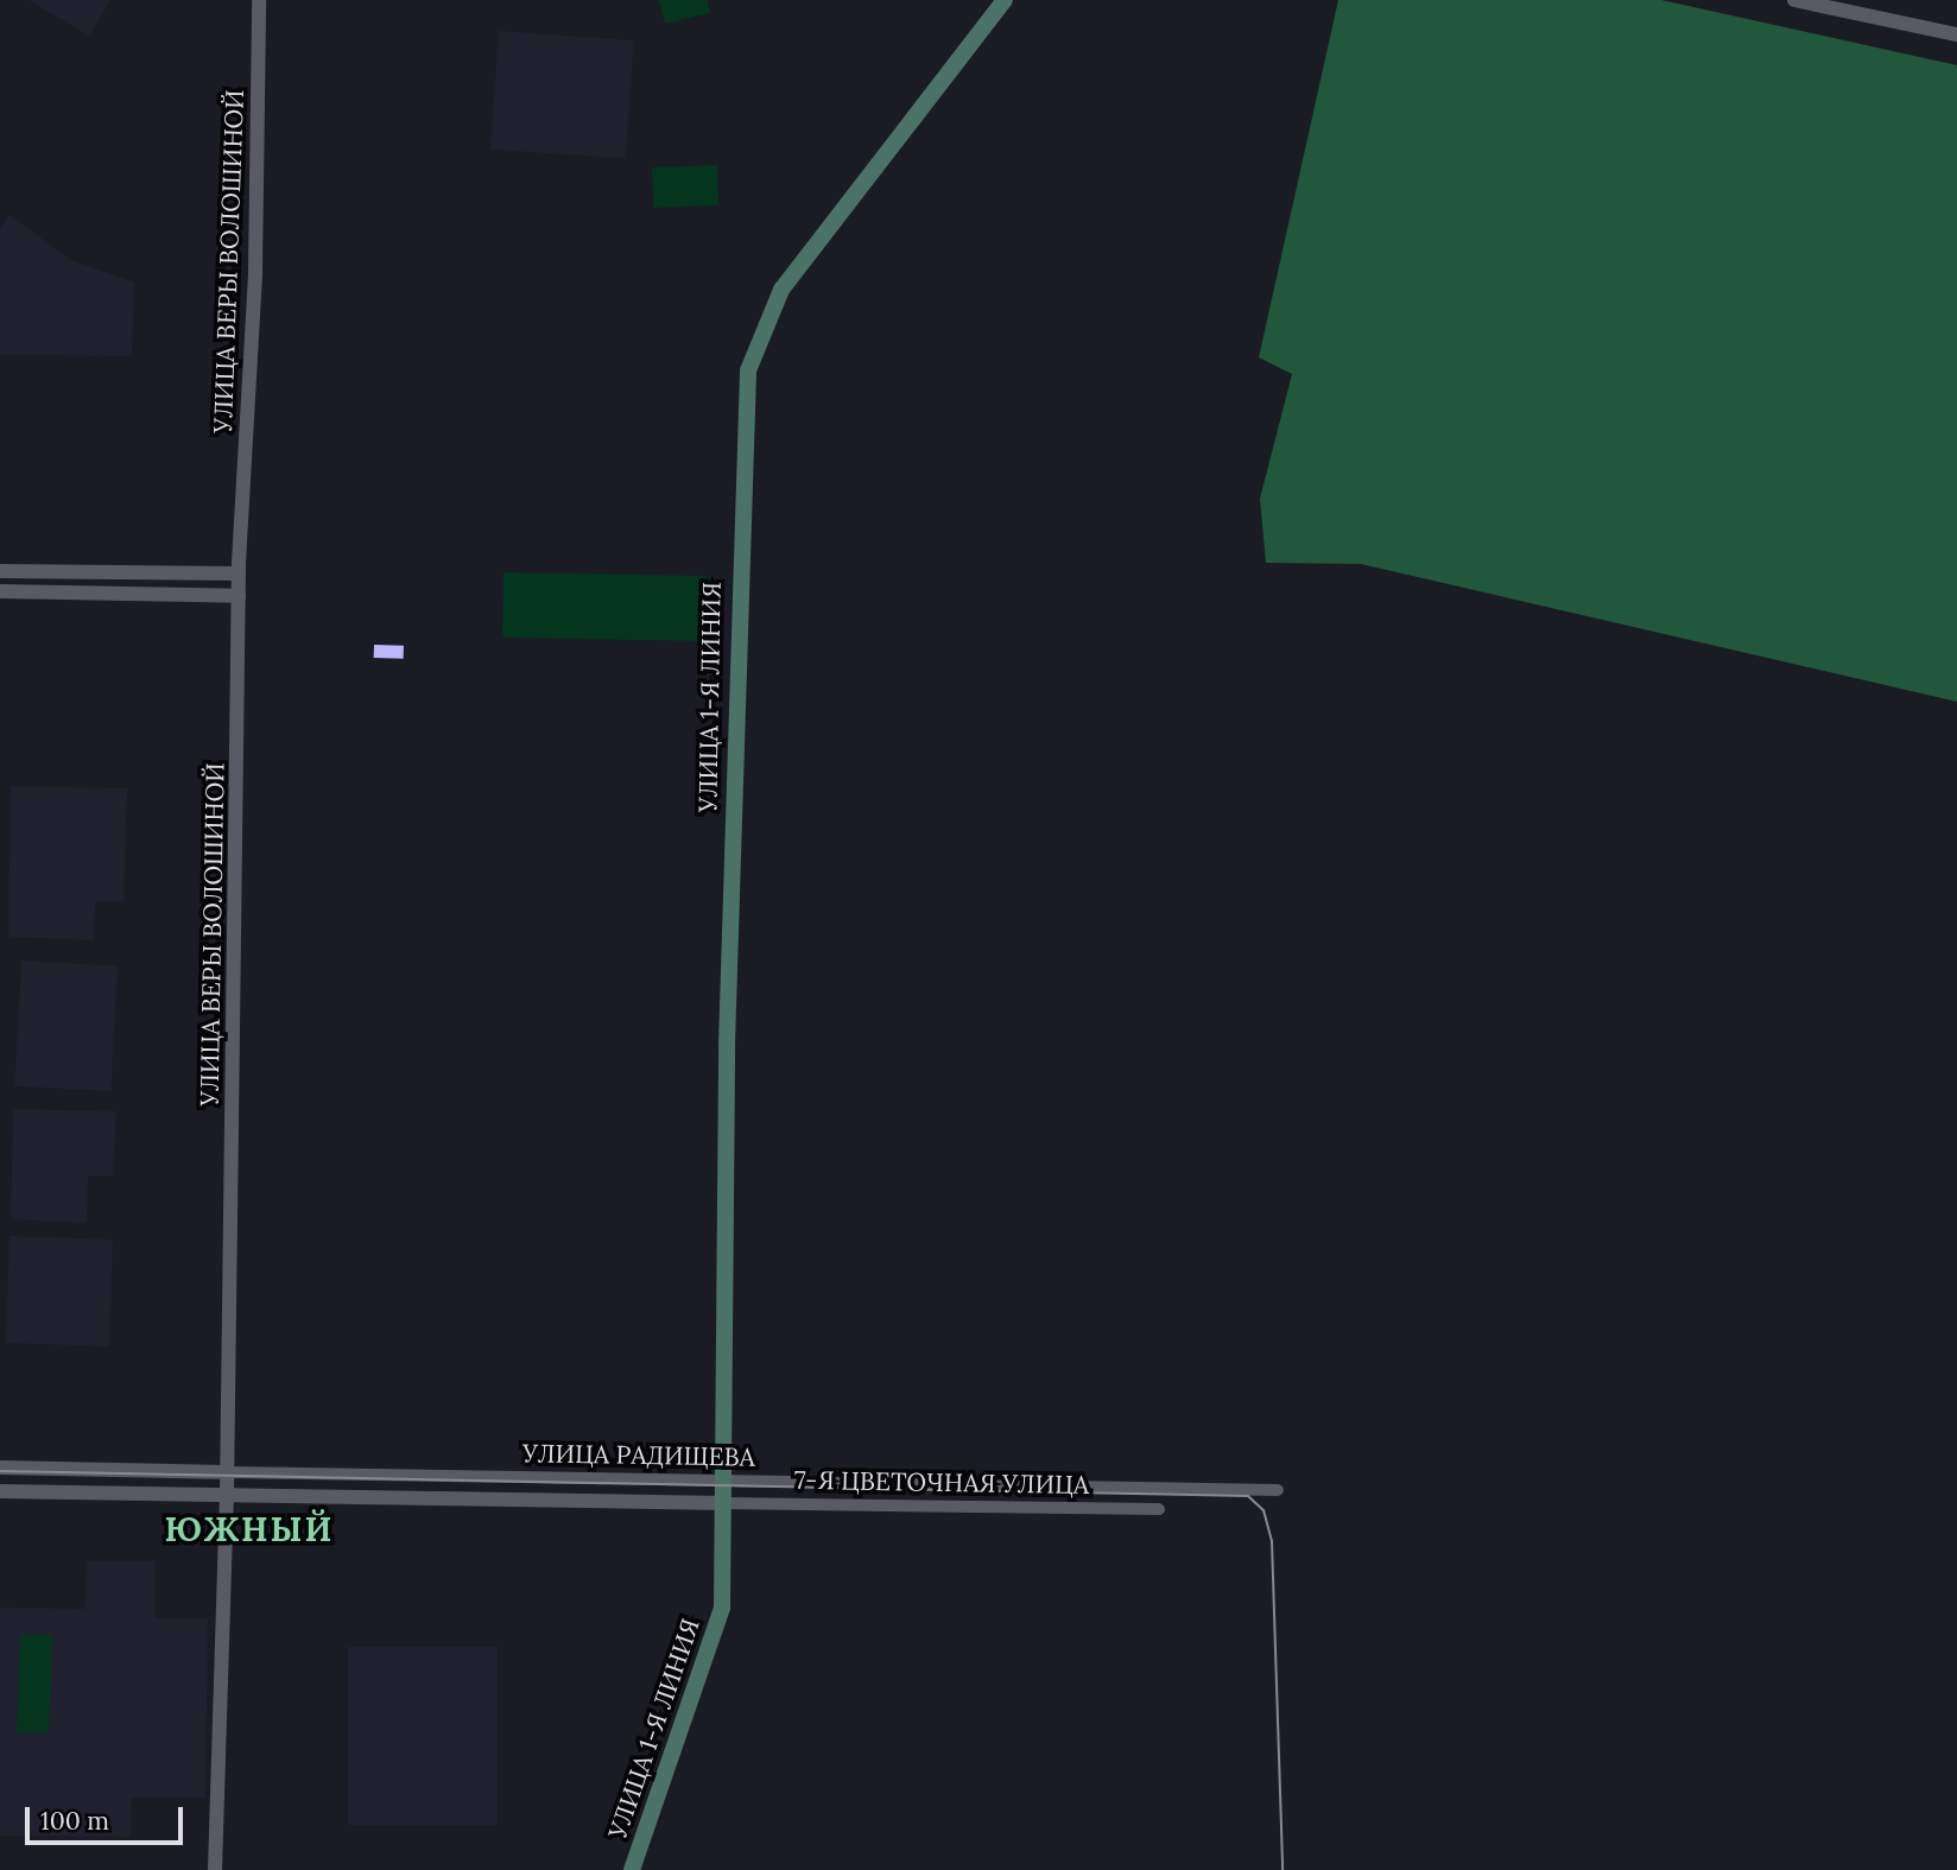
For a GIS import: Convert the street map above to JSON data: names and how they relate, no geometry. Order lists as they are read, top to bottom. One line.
{"streets":{"main road":["УЛИЦА 1-Я ЛИНИЯ"],"street":["УЛИЦА ВЕРЫ ВОЛОШИНОЙ","УЛИЦА РАДИЩЕВА","7-Я ЦВЕТОЧНАЯ УЛИЦА"]},"crossings":[["УЛИЦА ВЕРЫ ВОЛОШИНОЙ","УЛИЦА РАДИЩЕВА"],["УЛИЦА 1-Я ЛИНИЯ","УЛИЦА РАДИЩЕВА"],["УЛИЦА 1-Я ЛИНИЯ","7-Я ЦВЕТОЧНАЯ УЛИЦА"],["УЛИЦА РАДИЩЕВА","7-Я ЦВЕТОЧНАЯ УЛИЦА"]],"districts":["ЮЖНЫЙ"],"scale_bar":"100 m"}
